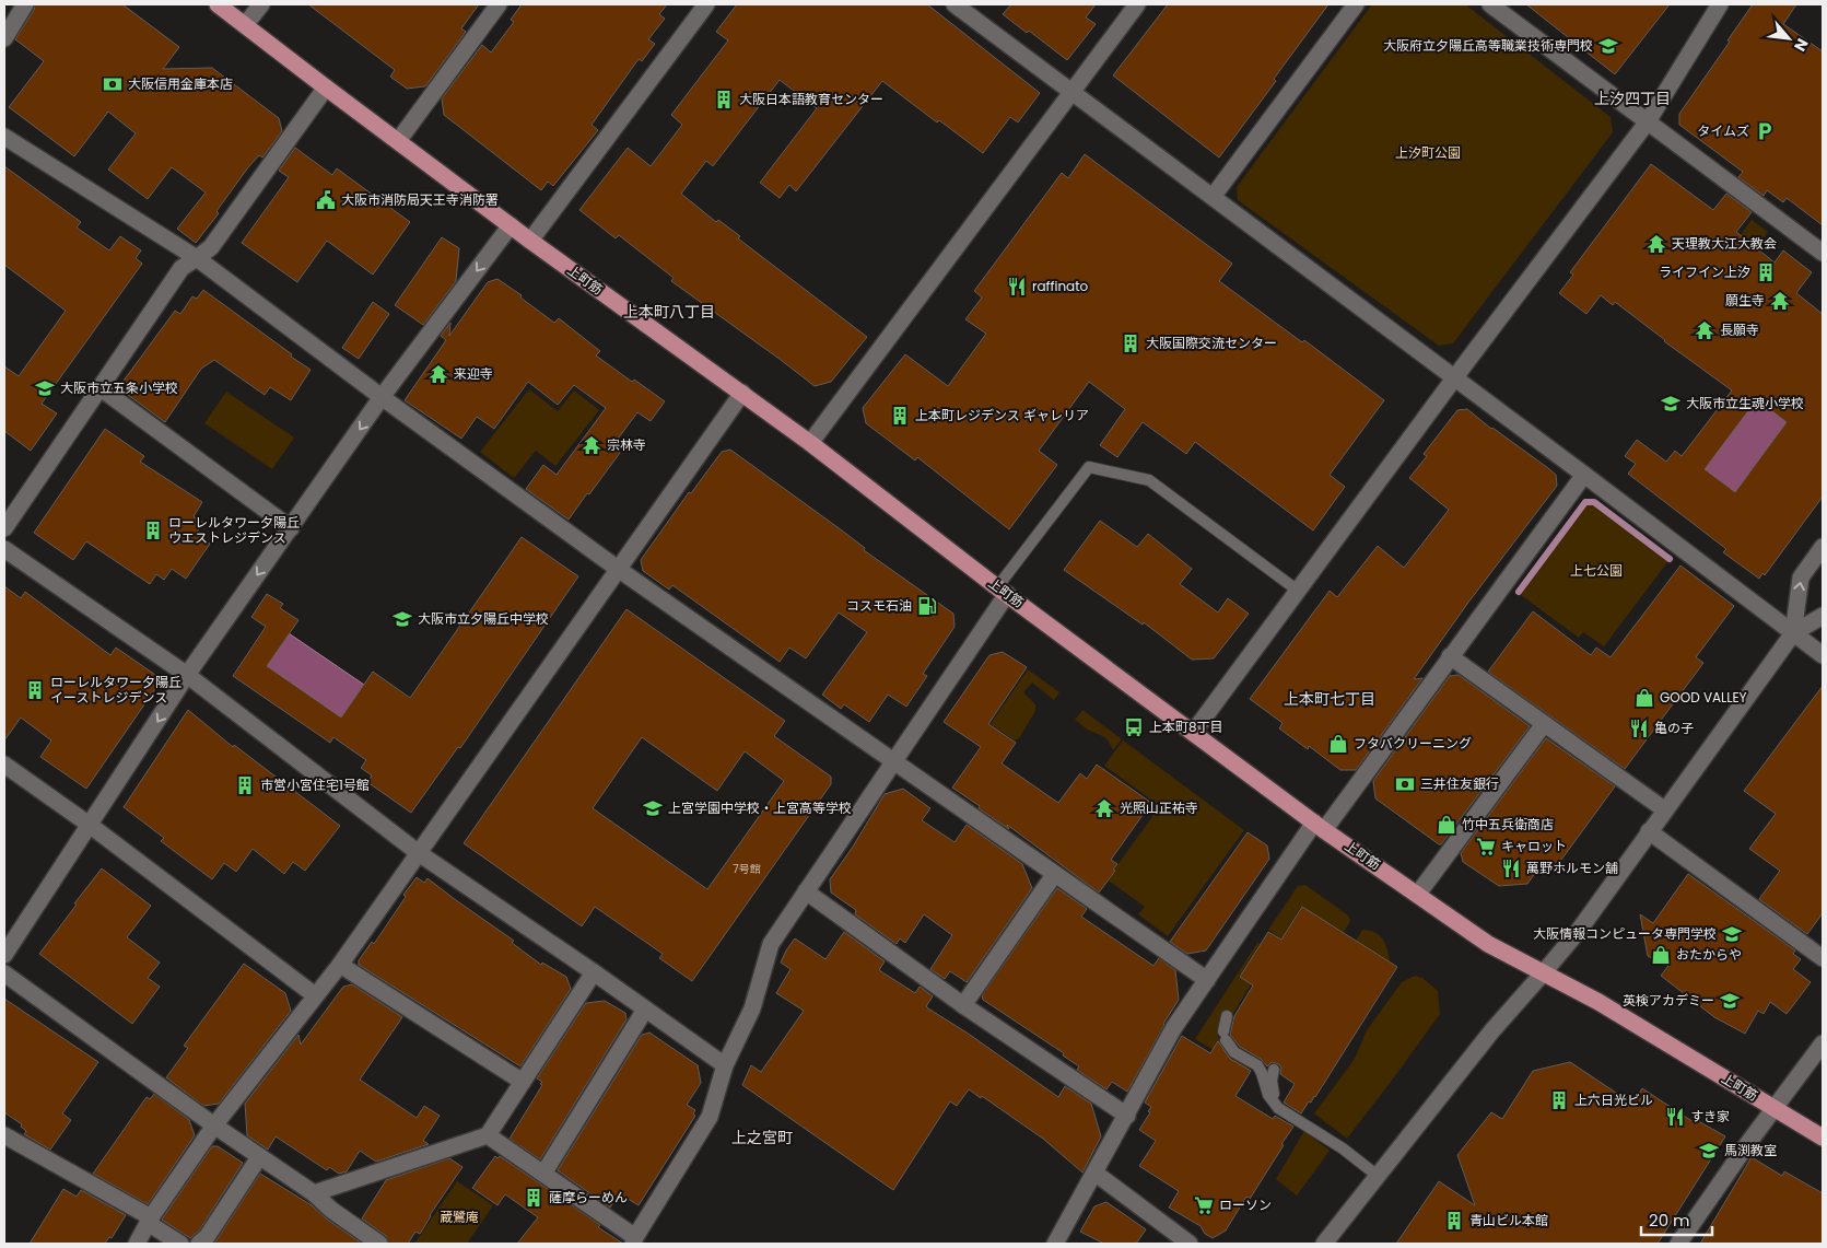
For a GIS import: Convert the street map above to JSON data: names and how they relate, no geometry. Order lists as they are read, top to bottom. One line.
{"streets":{"main road":["上町筋"]},"districts":["上汐四丁目","上本町八丁目","上本町七丁目","上之宮町"],"parks":["上汐町公園","上七公園","蔵鷺庵"],"places":{"school or university":["大阪府立夕陽丘高等職業技術専門校","大阪市立五条小学校","大阪市立生魂小学校","大阪市立夕陽丘中学校","上宮学園中学校・上宮高等学校","大阪情報コンピュータ専門学校","英検アカデミー","馬渕教室"],"bank":["大阪信用金庫本店","三井住友銀行"],"building":["大阪日本語教育センター","ライフイン上汐","大阪国際交流センター","上本町レジデンス ギャレリア","ローレルタワー夕陽丘 ウエストレジデンス","ローレルタワー夕陽丘 イーストレジデンス","市営小宮住宅1号館","上六日光ビル","薩摩らーめん","青山ビル本館"],"parking":["タイムズ"],"public building":["大阪市消防局天王寺消防署"],"temple":["天理教大江大教会","願生寺","長願寺","来迎寺","宗林寺","光照山正祐寺"],"restaurant":["raffinato","亀の子","萬野ホルモン舗","すき家"],"fuel station":["コスモ石油"],"shop":["GOOD VALLEY","フタバクリーニング","竹中五兵衛商店","おたからや"],"bus stop":["上本町8丁目"],"supermarket":["キャロット","ローソン"]},"house_numbers":["7号館"],"scale_bar":"20 m","north":"bottom right"}
